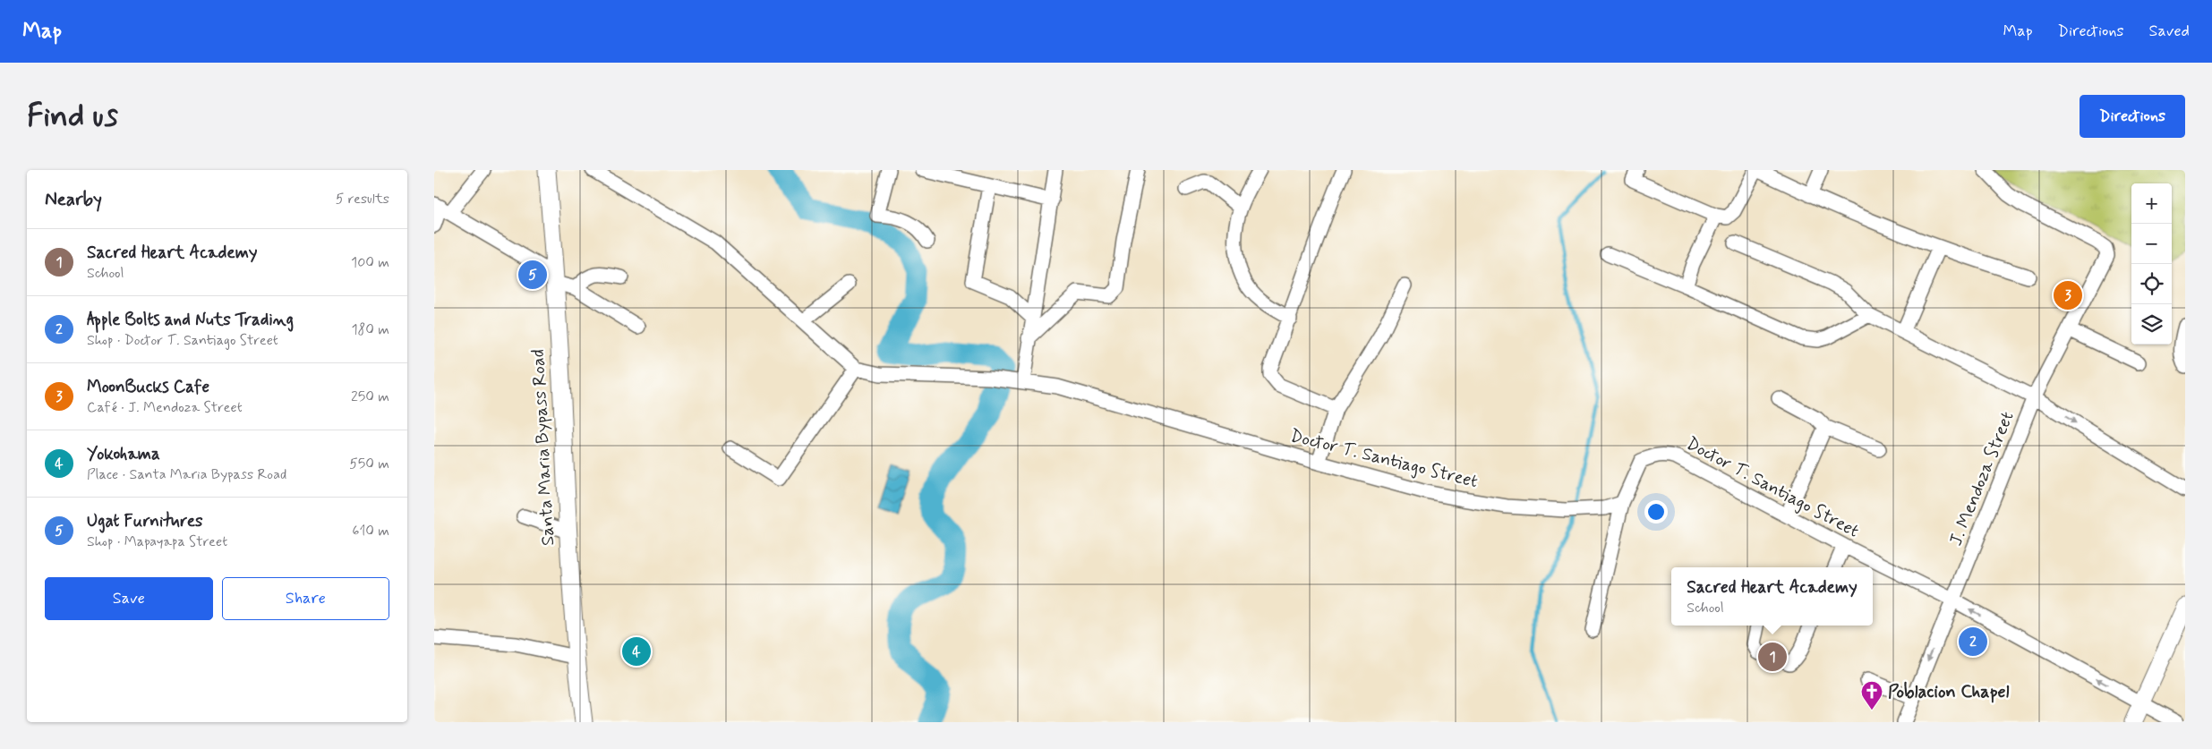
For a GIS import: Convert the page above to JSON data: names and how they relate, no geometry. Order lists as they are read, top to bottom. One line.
{"streets":{"main road":["Santa Maria Bypass Road"],"street":["Doctor T. Santiago Street","J. Mendoza Street"]},"crossings":[["Doctor T. Santiago Street","J. Mendoza Street"]],"places":{"church":["Poblacion Chapel"]},"page":{"header":"Map","nav":["Map","Directions","Saved"],"buttons":["Directions",["Save","Share"]],"title":"Find us","heading":["Nearby","5 results"],"map_buttons":["+","−"],"list":[{"mark":"1","name":"Sacred Heart Academy","note":"School","value":"100 m"},{"mark":"2","name":"Apple Bolts and Nuts Trading","note":"Shop · Doctor T. Santiago Street","value":"180 m"},{"mark":"3","name":"MoonBucks Cafe","note":"Café · J. Mendoza Street","value":"250 m"},{"mark":"4","name":"Yokohama","note":"Place · Santa Maria Bypass Road","value":"550 m"},{"mark":"5","name":"Ugat Furnitures","note":"Shop · Mapayapa Street","value":"610 m"}],"pins":["5","3","2","4","1"],"popup":["Sacred Heart Academy","School"]}}
